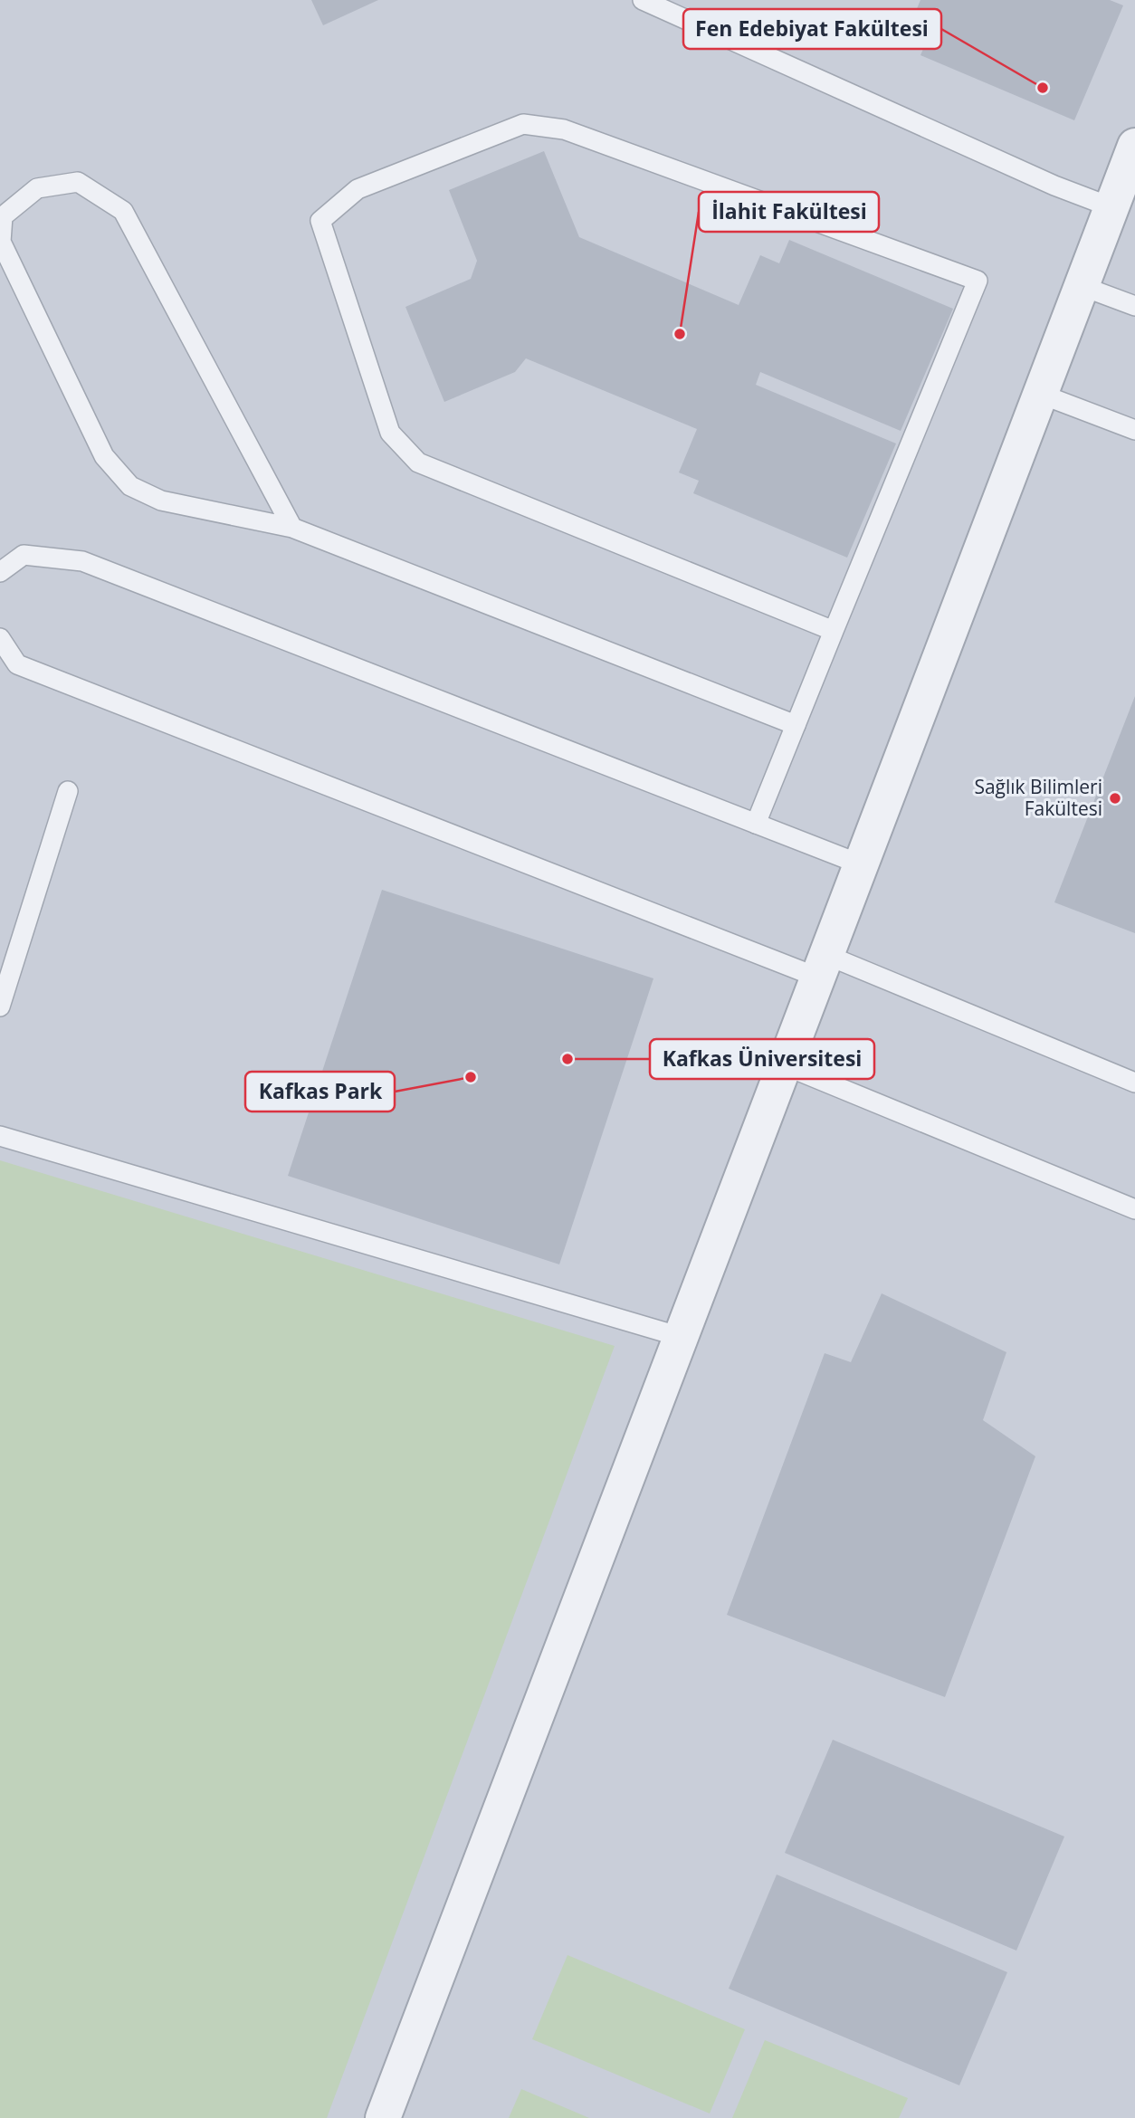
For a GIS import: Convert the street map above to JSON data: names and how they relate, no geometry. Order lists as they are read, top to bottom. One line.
{"places":["Fen Edebiyat Fakültesi","İlahit Fakültesi","Sağlık Bilimleri Fakültesi","Kafkas Üniversitesi","Kafkas Park"]}
